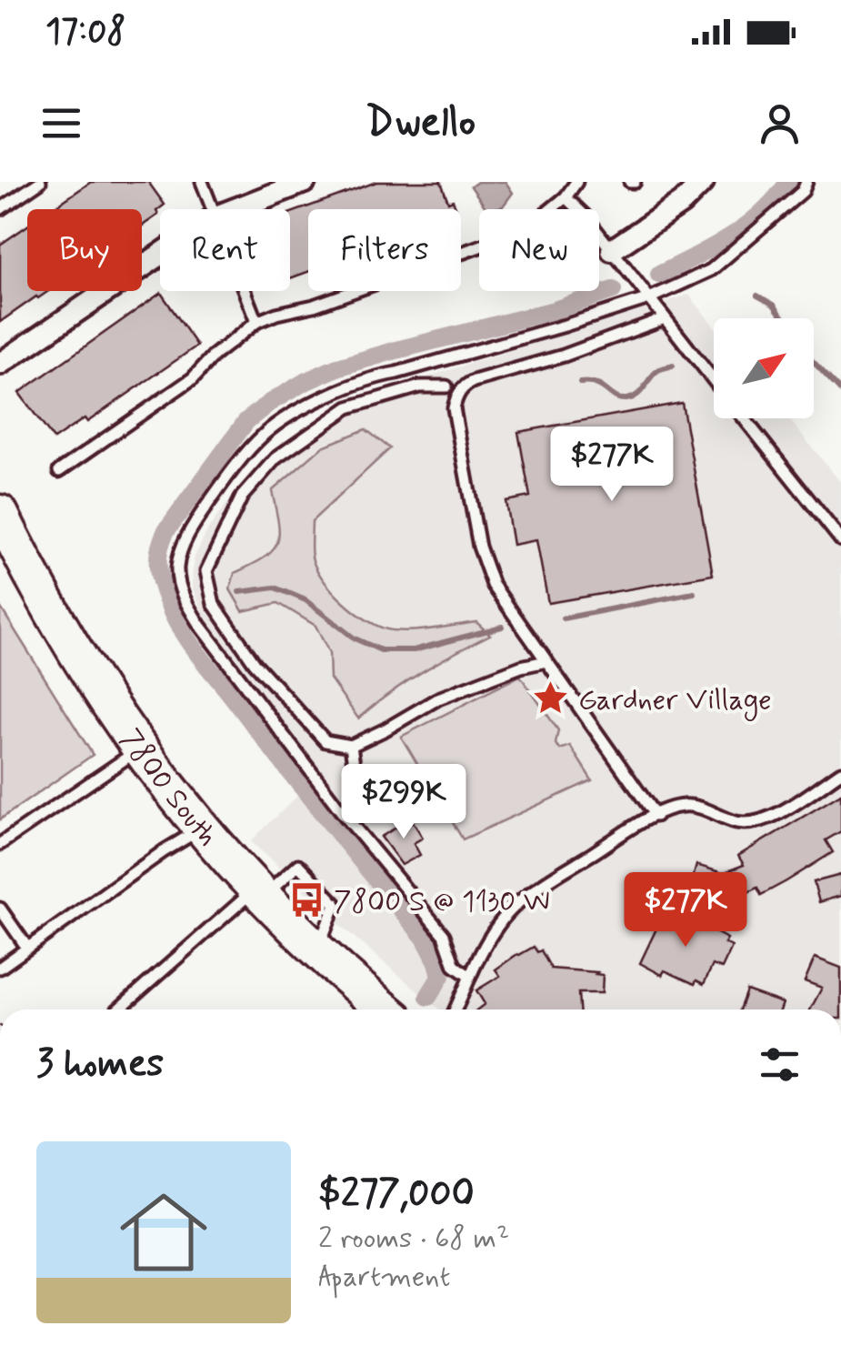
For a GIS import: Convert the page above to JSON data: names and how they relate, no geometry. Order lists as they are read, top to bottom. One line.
{"streets":{"main road":["7800 South"]},"places":{"place":["Gardner Village"],"bus stop":["7800 S @ 1130 W"]},"north":"top right","page":{"status":"17:08","header":"Dwello","chip":["Buy","Rent","Filters","New"],"price":["$277K","$299K","$277K"],"heading":"3 homes","list":[{"name":"$277,000","note":"2 rooms · 68 m² · Apartment"}]}}
